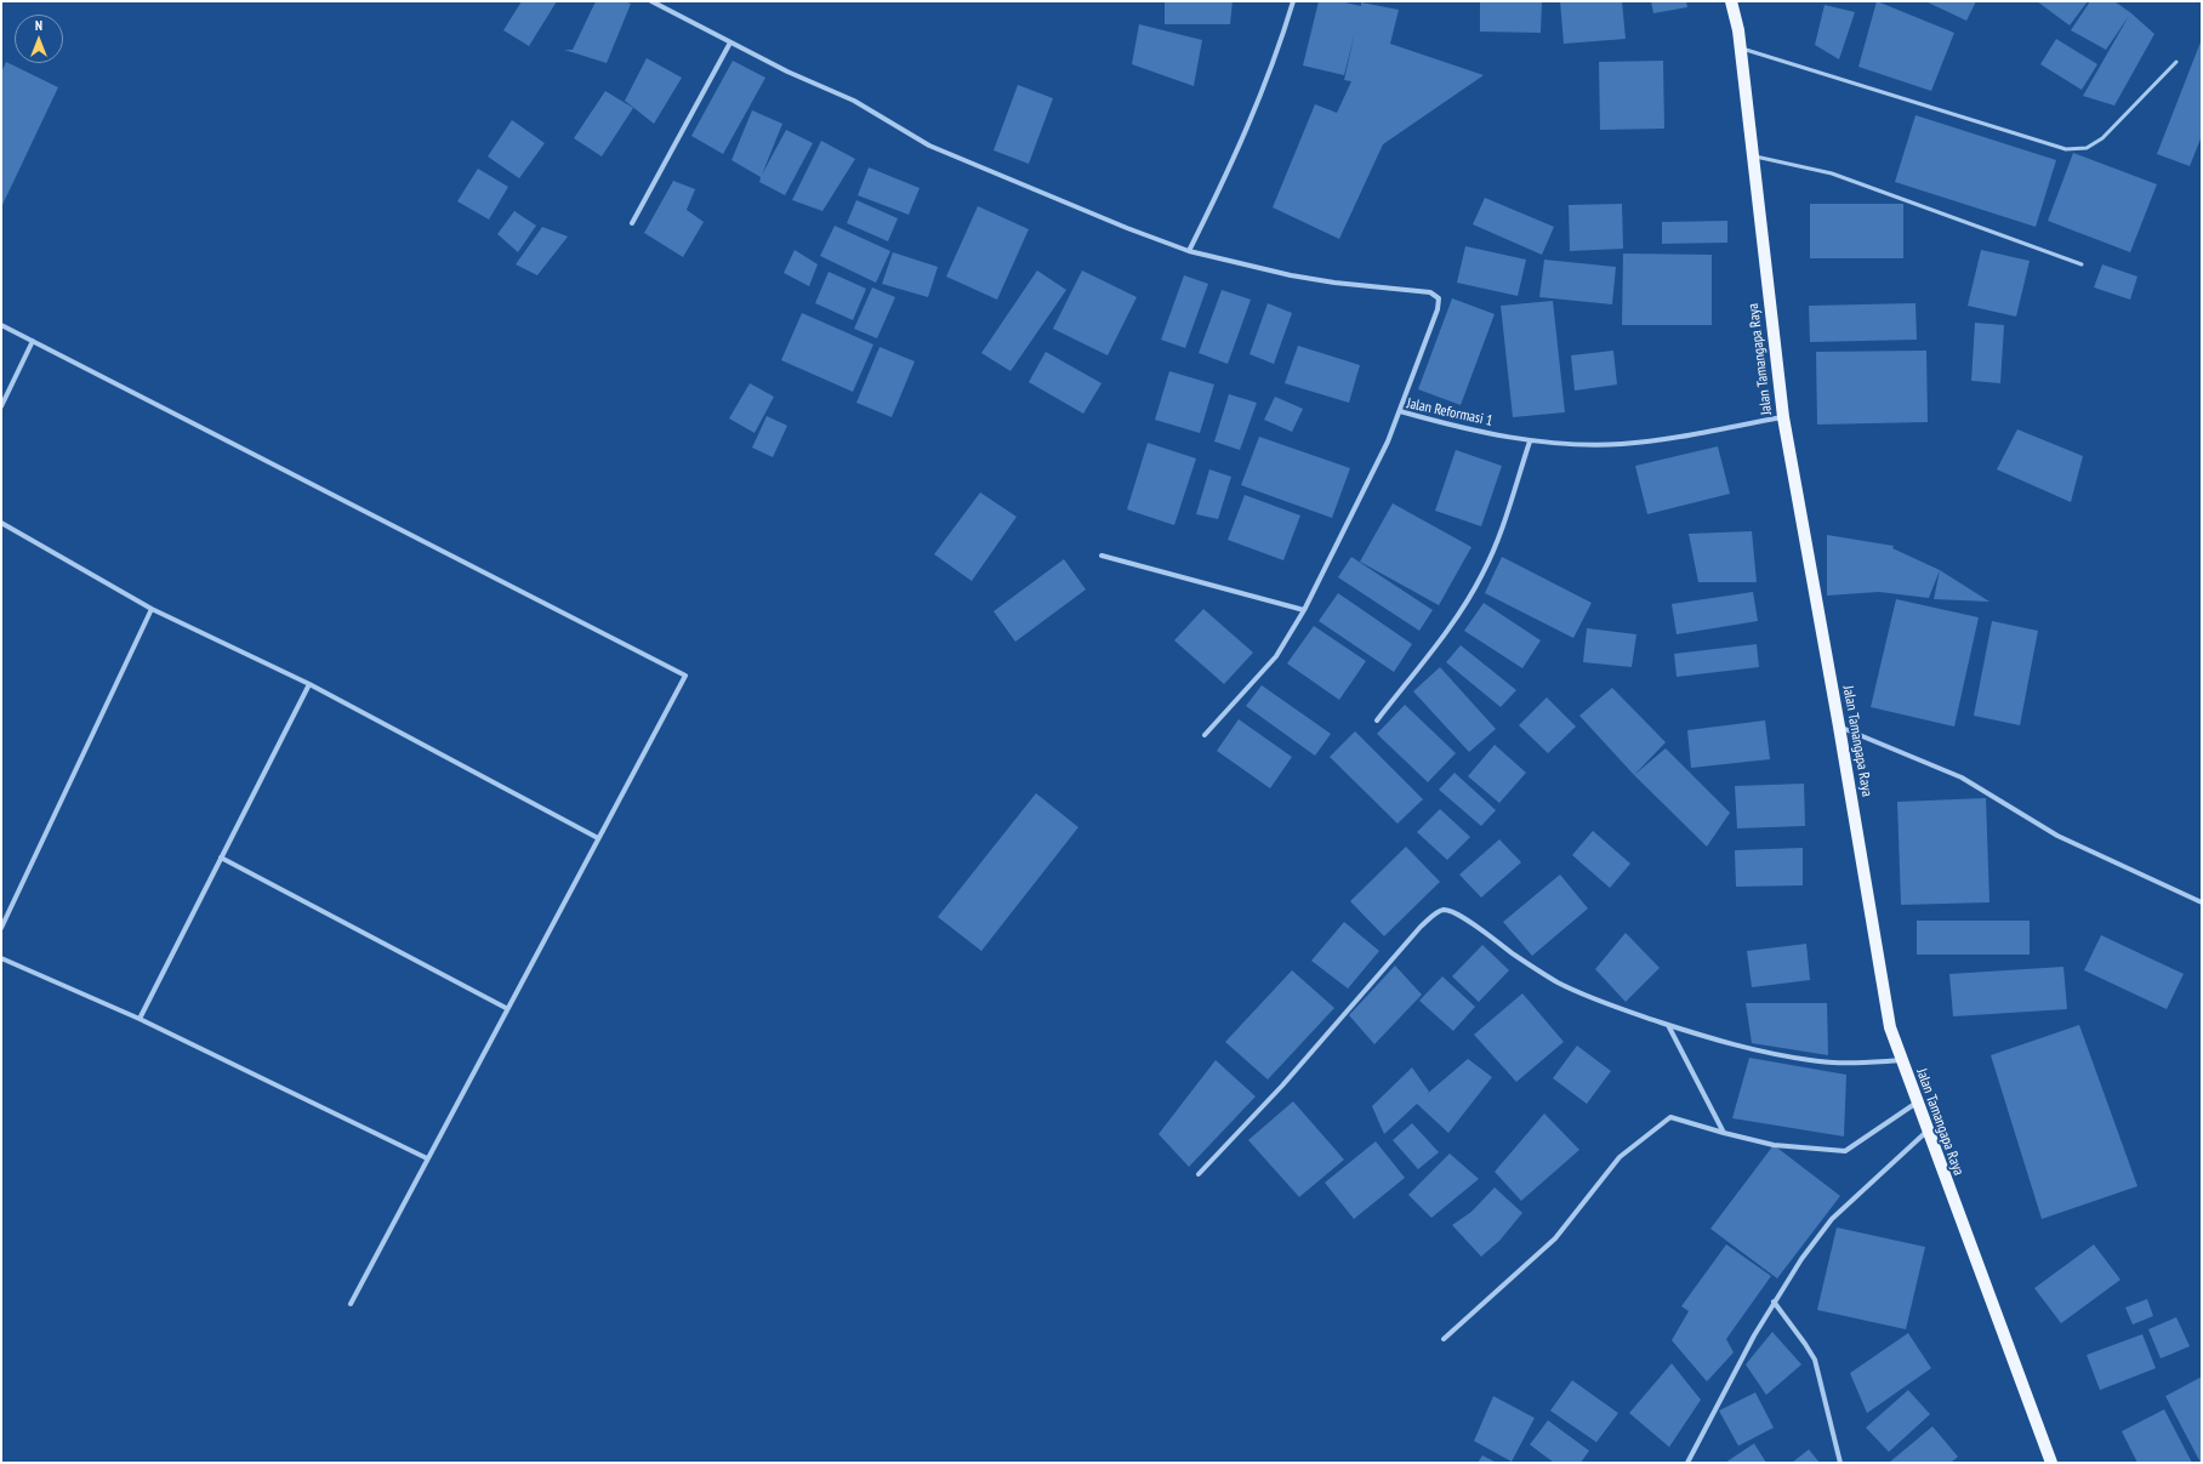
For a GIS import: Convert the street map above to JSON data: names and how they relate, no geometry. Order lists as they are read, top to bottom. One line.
{"streets":{"main road":["Jalan Tamangapa Raya"],"street":["Jalan Reformasi 1"]},"crossings":[["Jalan Tamangapa Raya","Jalan Reformasi 1"]],"north":"top"}
